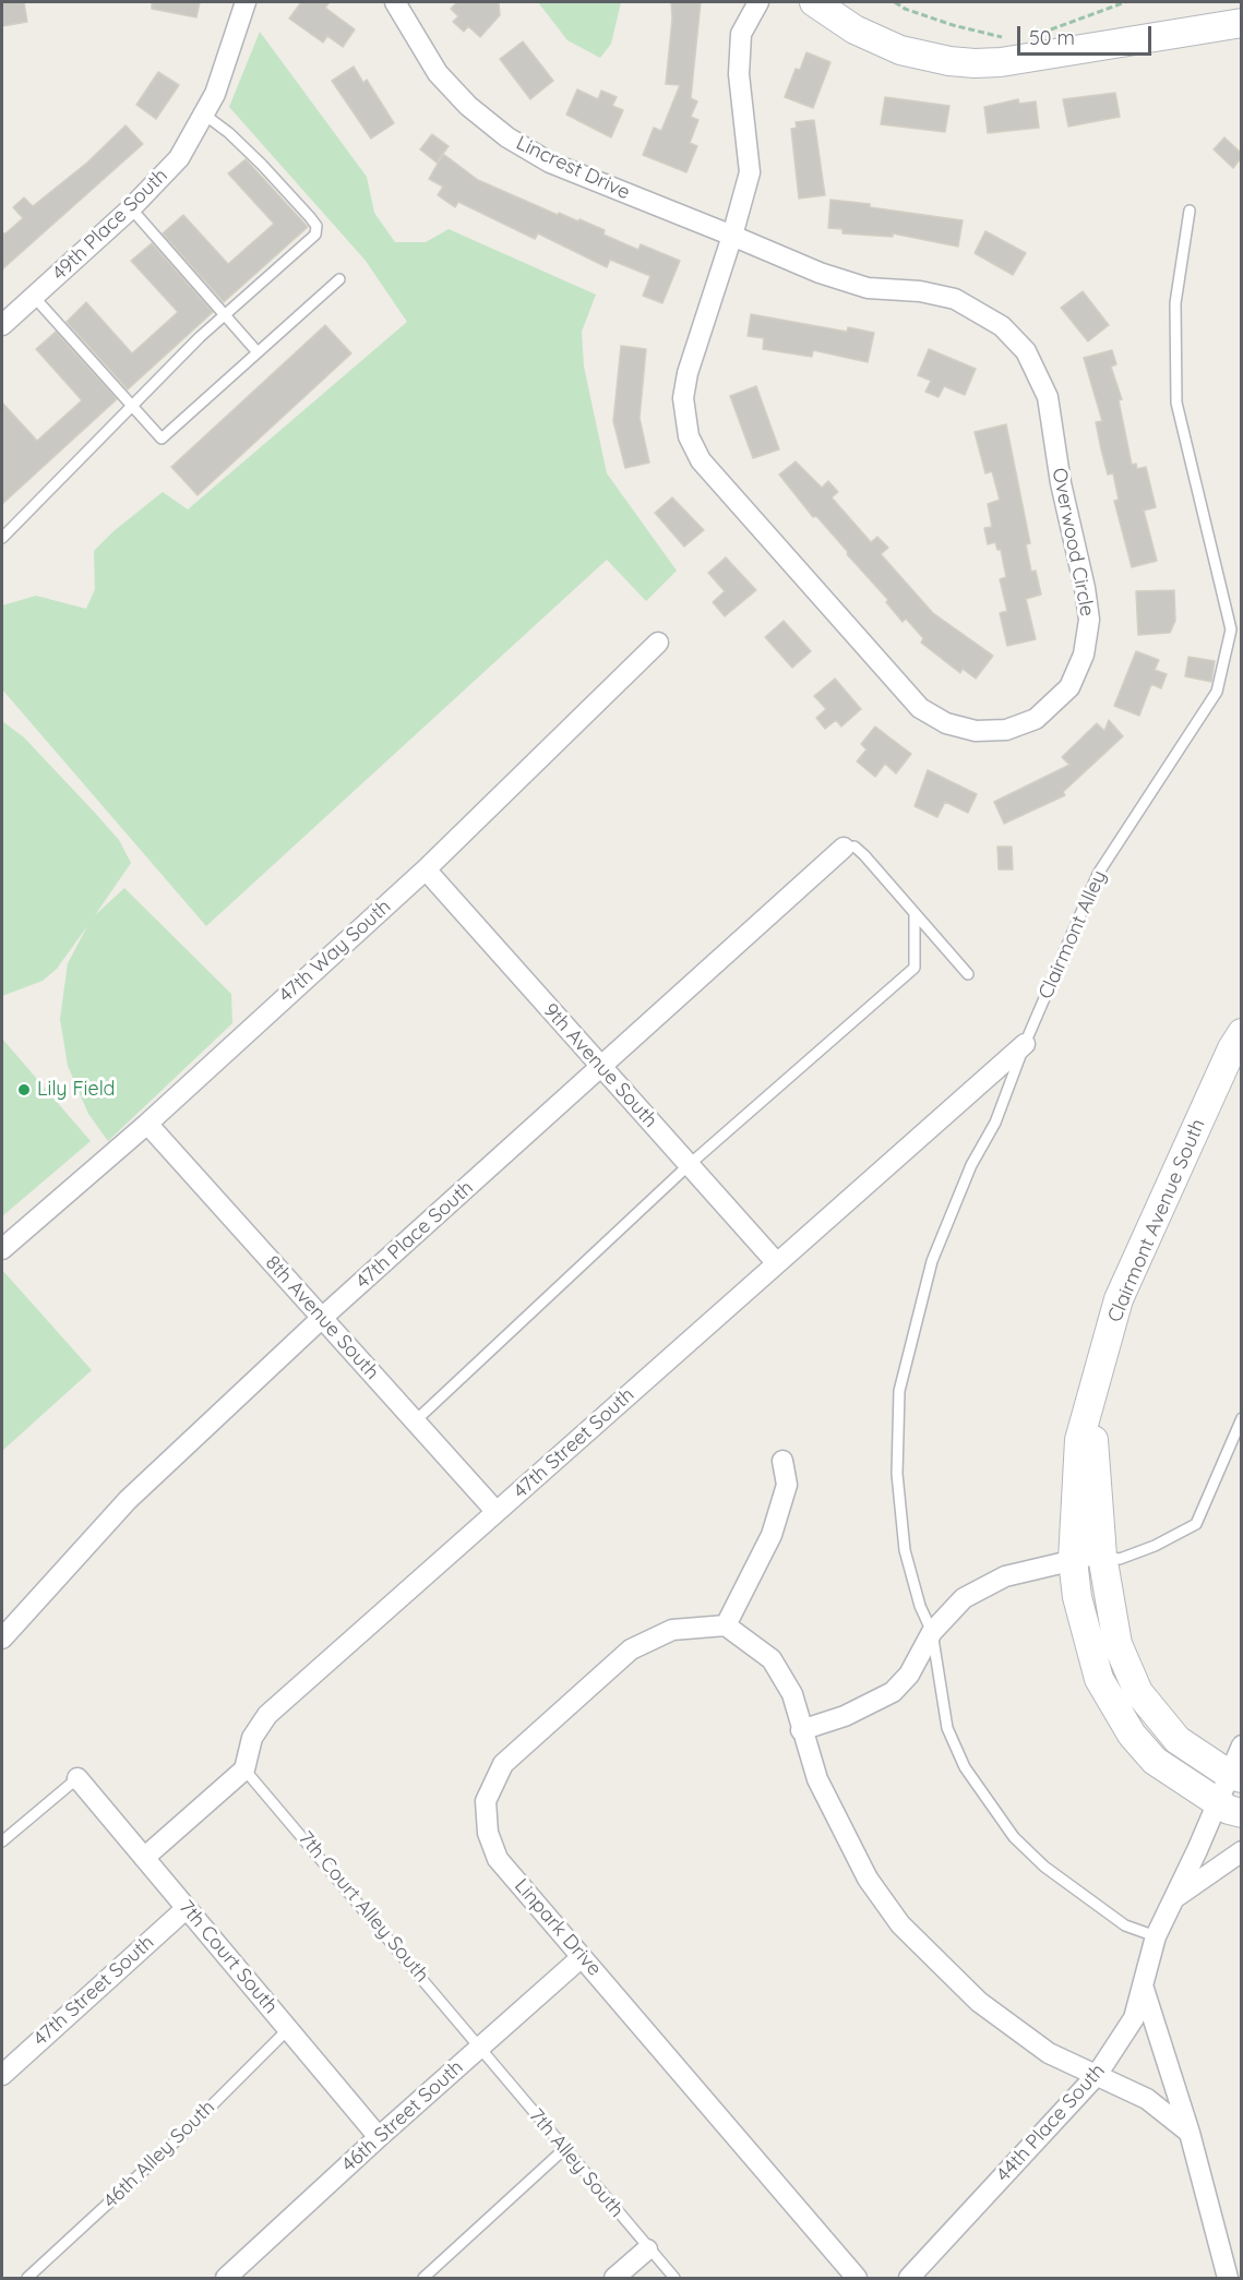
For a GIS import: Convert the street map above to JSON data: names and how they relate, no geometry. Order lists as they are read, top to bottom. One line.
{"streets":{"street":["Lincrest Drive","49th Place South","Overwood Circle","47th Way South","9th Avenue South","Clairmont Avenue South","47th Place South","8th Avenue South","47th Street South","Linpark Drive","7th Court South","46th Street South","44th Place South"],"lane":["Clairmont Alley","7th Court Alley South","46th Alley South","7th Alley South"]},"crossings":[["Lincrest Drive","Overwood Circle"],["Clairmont Alley","47th Street South"],["Clairmont Alley","44th Place South"],["47th Way South","9th Avenue South"],["47th Way South","8th Avenue South"],["9th Avenue South","47th Place South"],["9th Avenue South","47th Street South"],["Clairmont Avenue South","44th Place South"],["47th Place South","8th Avenue South"],["8th Avenue South","47th Street South"],["47th Street South","7th Court Alley South"],["47th Street South","7th Court South"],["7th Court Alley South","46th Street South"],["7th Court Alley South","7th Alley South"],["Linpark Drive","46th Street South"],["7th Court South","46th Street South"],["7th Court South","46th Alley South"],["46th Street South","7th Alley South"]],"places":["Lily Field"],"scale_bar":"50 m"}
